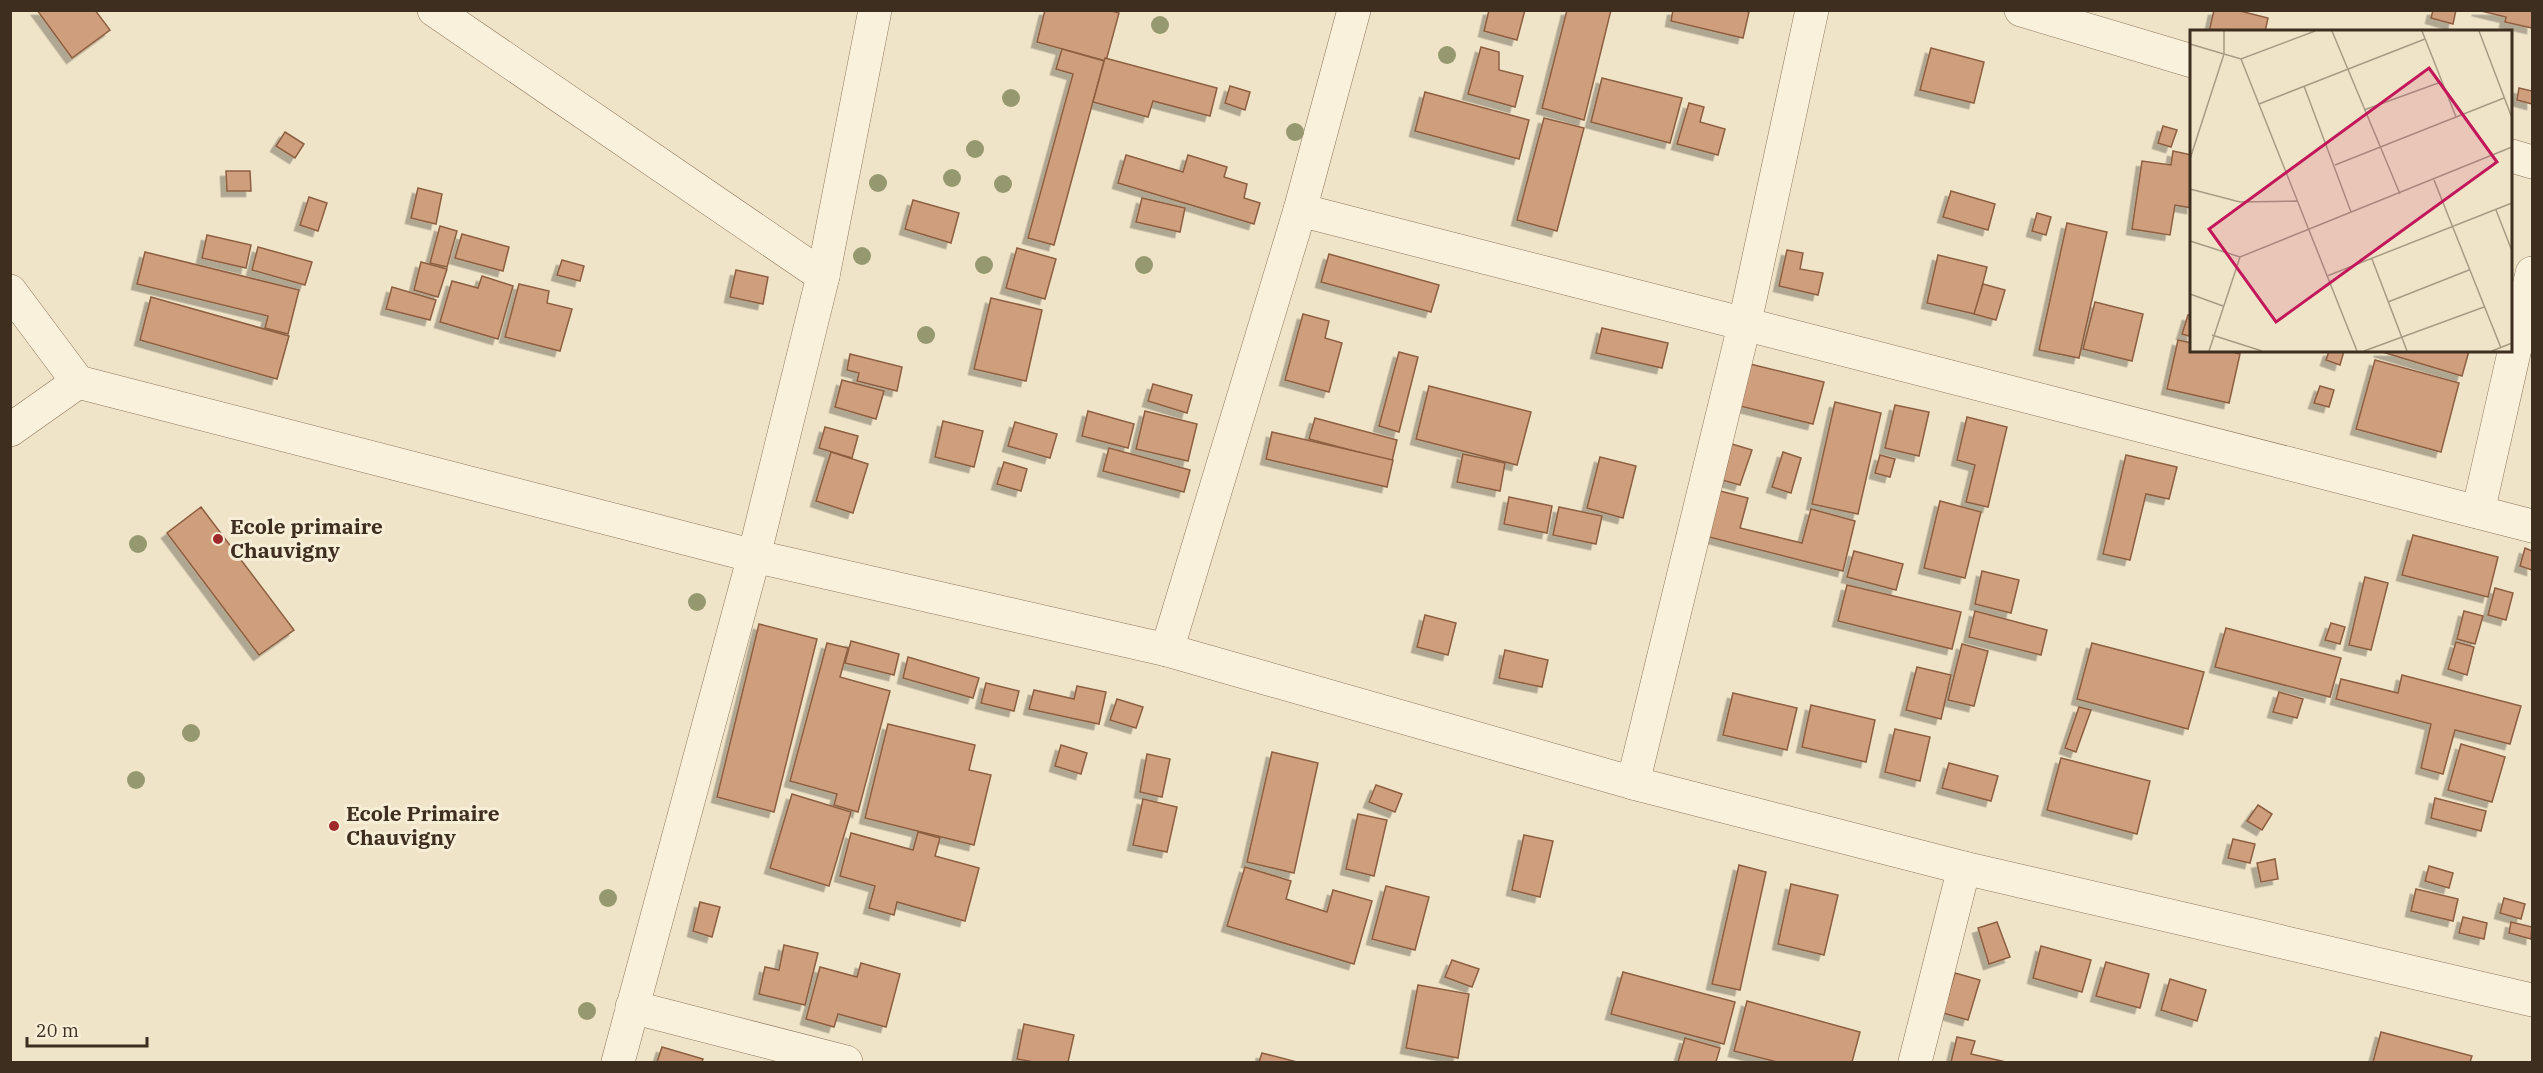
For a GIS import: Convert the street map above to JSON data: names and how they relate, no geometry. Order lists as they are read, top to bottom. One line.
{"places":["Ecole primaire Chauvigny","Ecole Primaire Chauvigny"],"scale_bar":"20 m"}
